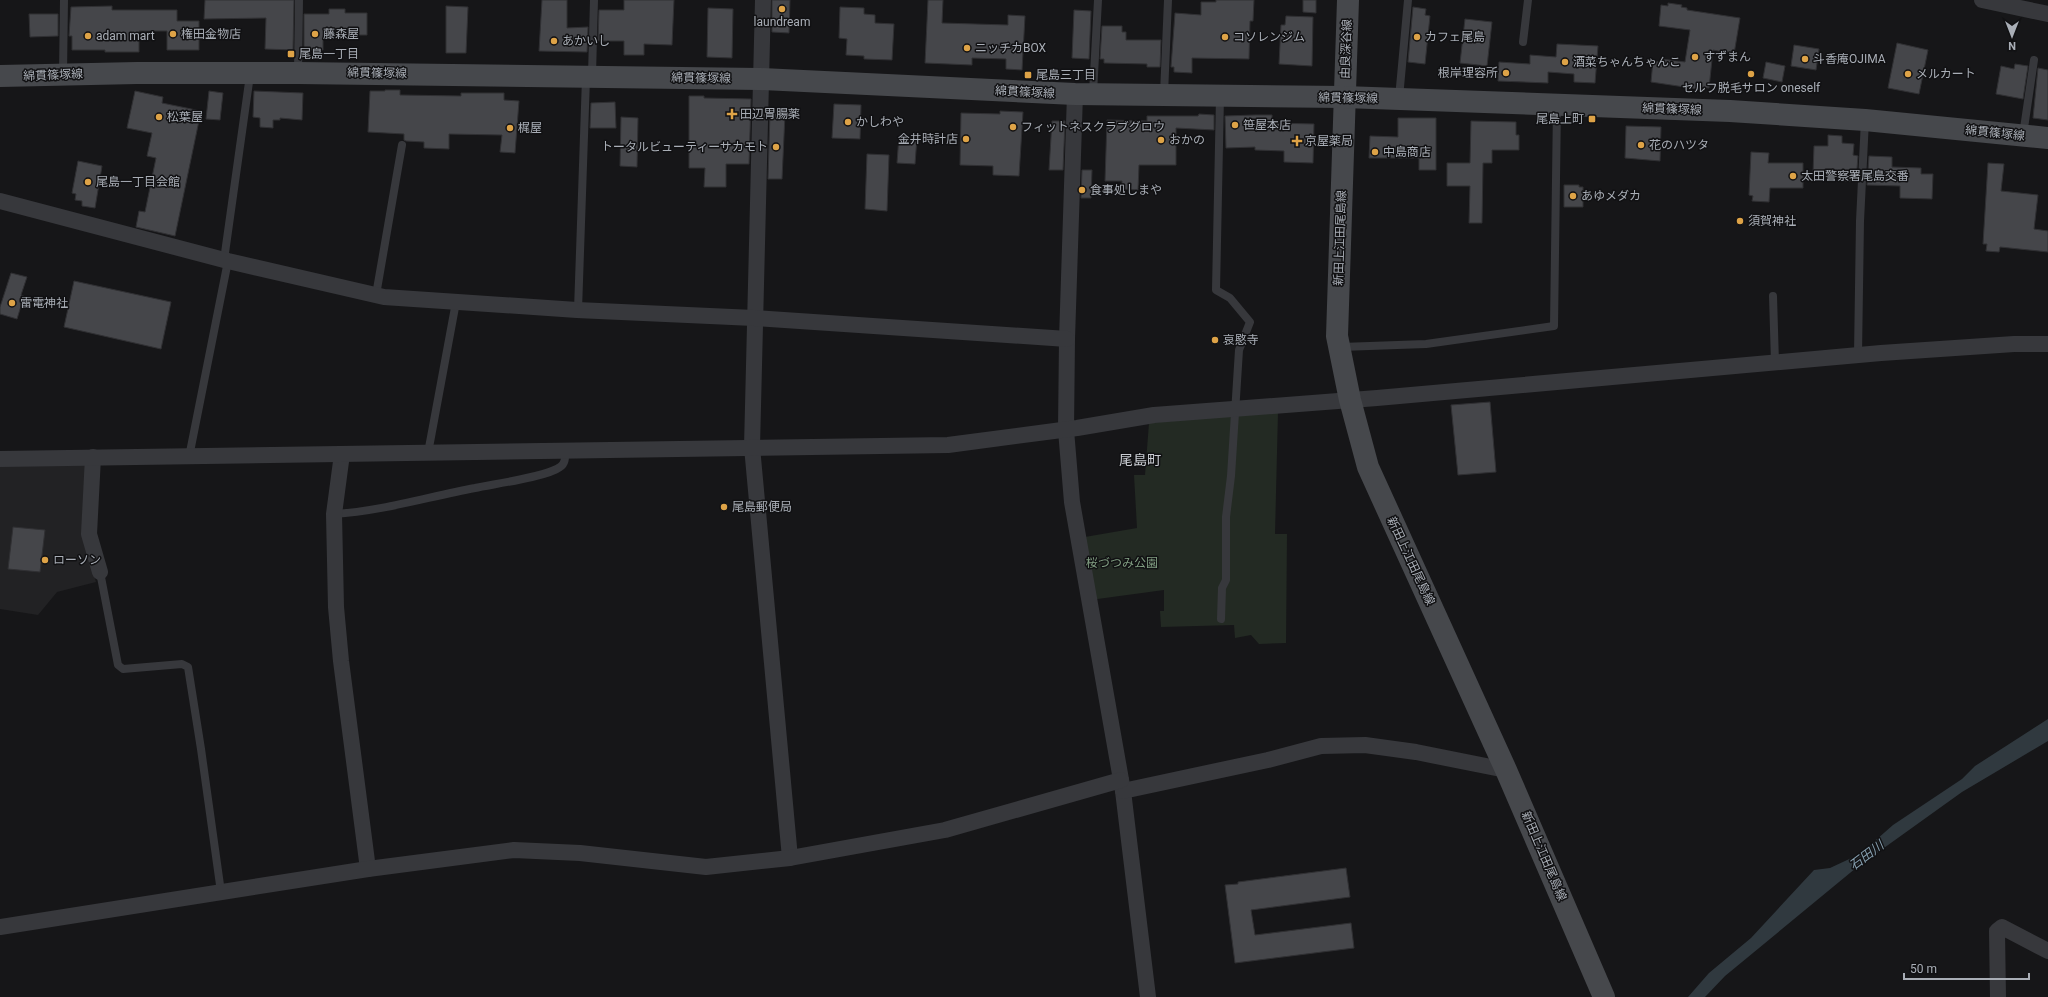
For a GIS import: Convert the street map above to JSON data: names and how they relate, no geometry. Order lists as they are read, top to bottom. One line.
{"streets":{"main road":["由良深谷線","綿貫篠塚線","新田上江田尾島線"]},"crossings":[["由良深谷線","綿貫篠塚線"],["由良深谷線","新田上江田尾島線"],["綿貫篠塚線","新田上江田尾島線"]],"districts":["尾島町"],"water":["石田川"],"parks":["桜づつみ公園"],"places":{"other":["laundream","権田金物店","藤森屋","adam mart","コソレンジム","カフェ尾島","あかいし","ニッチカBOX","すずまん","斗香庵OJIMA","酒菜ちゃんちゃんこ","根岸理容所","セルフ脱毛サロン oneself","メルカート","松葉屋","かしわや","笹屋本店","フィットネスクラブグロウ","梶屋","金井時計店","おかの","花のハツタ","トータルビューティーサカモト","中島商店","太田警察署尾島交番","尾島一丁目会館","食事処しまや","あゆメダカ","須賀神社","雷電神社","哀愍寺","尾島郵便局","ローソン"],"transit":["尾島一丁目","尾島三丁目","尾島上町"],"health":["田辺胃腸薬","京屋薬局"]},"scale_bar":"50 m","north":"bottom"}
